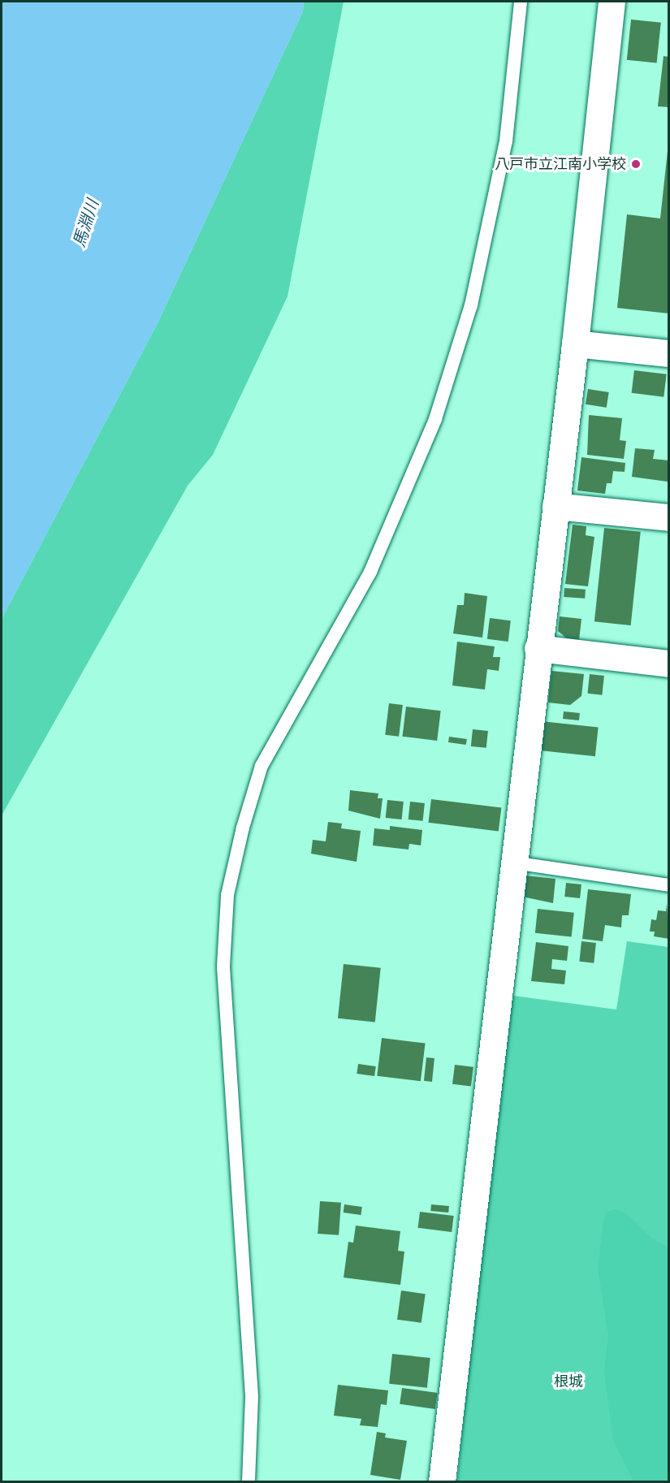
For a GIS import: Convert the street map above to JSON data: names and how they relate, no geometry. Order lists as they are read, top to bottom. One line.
{"water":["馬淵川"],"parks":["根城"],"places":["八戸市立江南小学校"]}
